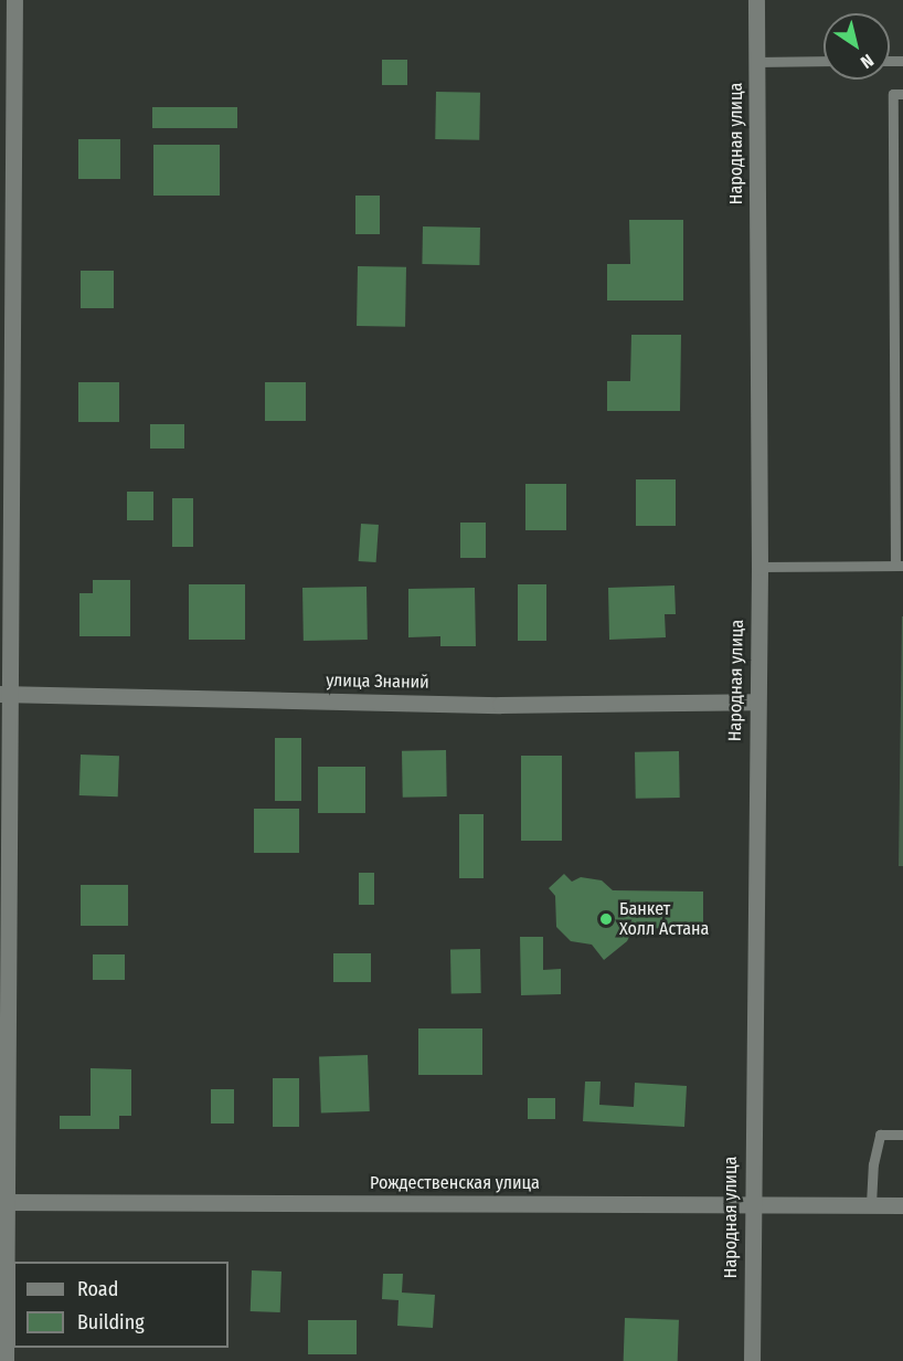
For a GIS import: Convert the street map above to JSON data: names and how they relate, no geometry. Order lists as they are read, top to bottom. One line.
{"streets":{"street":["Народная улица","улица Знаний","Рождественская улица"]},"crossings":[["Народная улица","улица Знаний"],["Народная улица","Рождественская улица"]],"places":["Банкет Холл Астана"],"legend":["Road","Building"],"north":"bottom right"}
